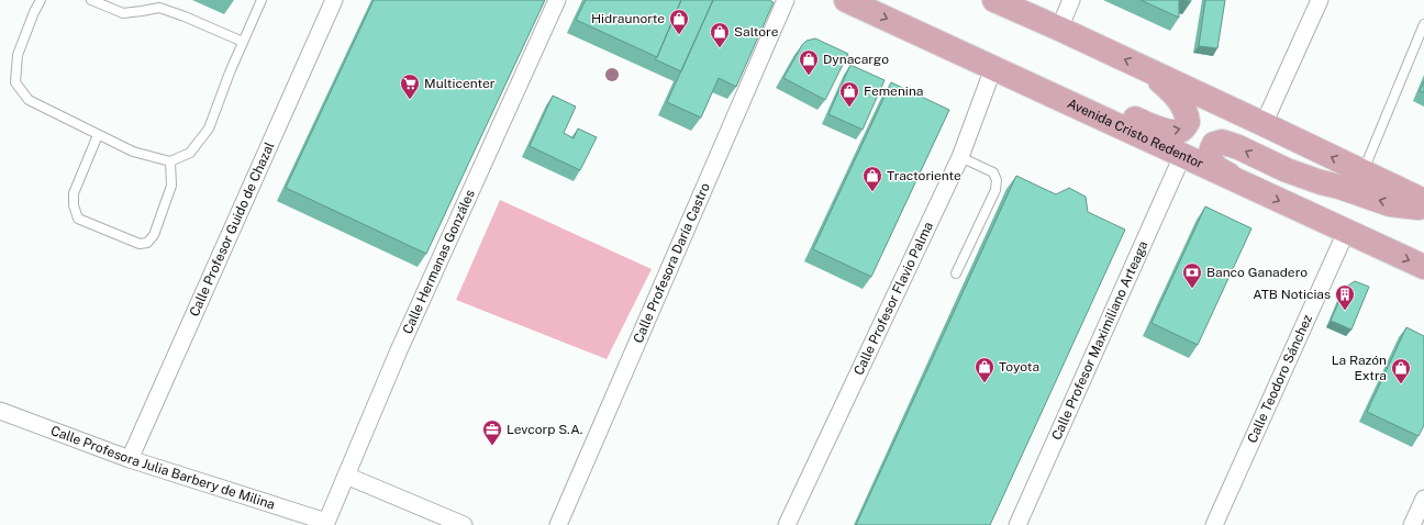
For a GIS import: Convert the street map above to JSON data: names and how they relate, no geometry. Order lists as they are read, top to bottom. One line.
{"streets":{"main road":["Avenida Cristo Redentor"],"street":["Calle Profesor Guido de Chazal","Calle Hermanas Gonzáles","Calle Profesora Daría Castro","Calle Profesor Flavio Palma","Calle Profesor Maximiliano Arteaga","Calle Teodoro Sánchez","Calle Profesora Julia Barbery de Milina"]},"crossings":[["Avenida Cristo Redentor","Calle Profesor Flavio Palma"],["Avenida Cristo Redentor","Calle Profesor Maximiliano Arteaga"],["Avenida Cristo Redentor","Calle Teodoro Sánchez"],["Calle Profesor Guido de Chazal","Calle Profesora Julia Barbery de Milina"],["Calle Hermanas Gonzáles","Calle Profesora Julia Barbery de Milina"]],"places":{"shop":["Hidraunorte","Saltore","Dynacargo","Femenina","Tractoriente","Toyota","La Razón Extra"],"supermarket":["Multicenter"],"bank":["Banco Ganadero"],"building":["ATB Noticias"],"office":["Levcorp S.A."]}}
